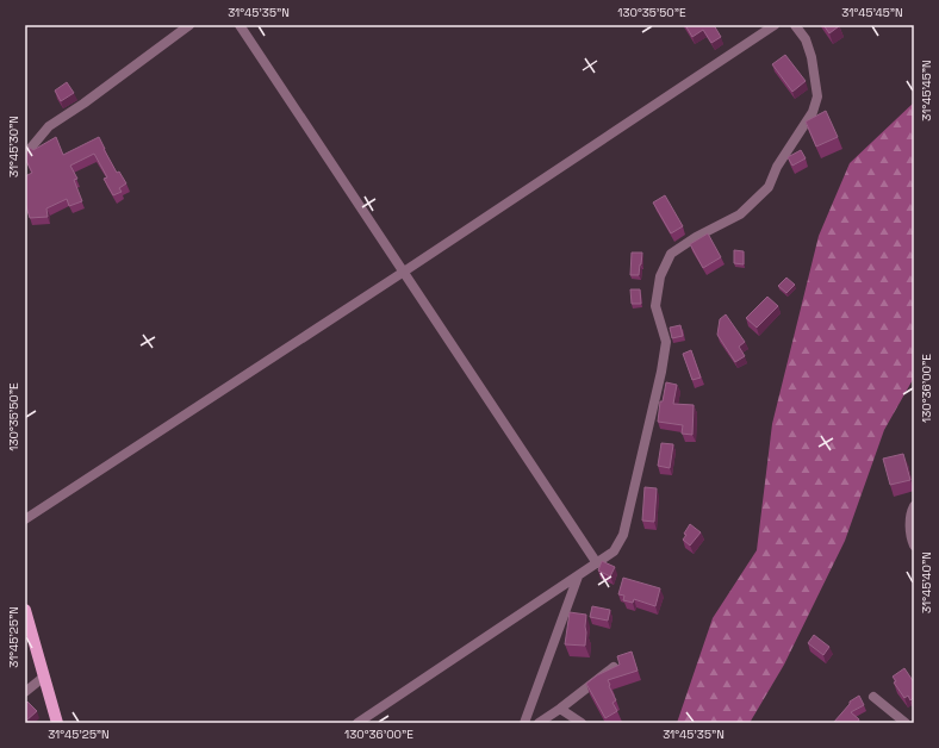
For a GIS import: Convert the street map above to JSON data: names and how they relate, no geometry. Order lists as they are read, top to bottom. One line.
{"coordinates":["31°45'35\"N","130°35'50\"E","31°45'45\"N","31°45'30\"N","130°36'00\"E","31°45'40\"N","31°45'25\"N"]}
